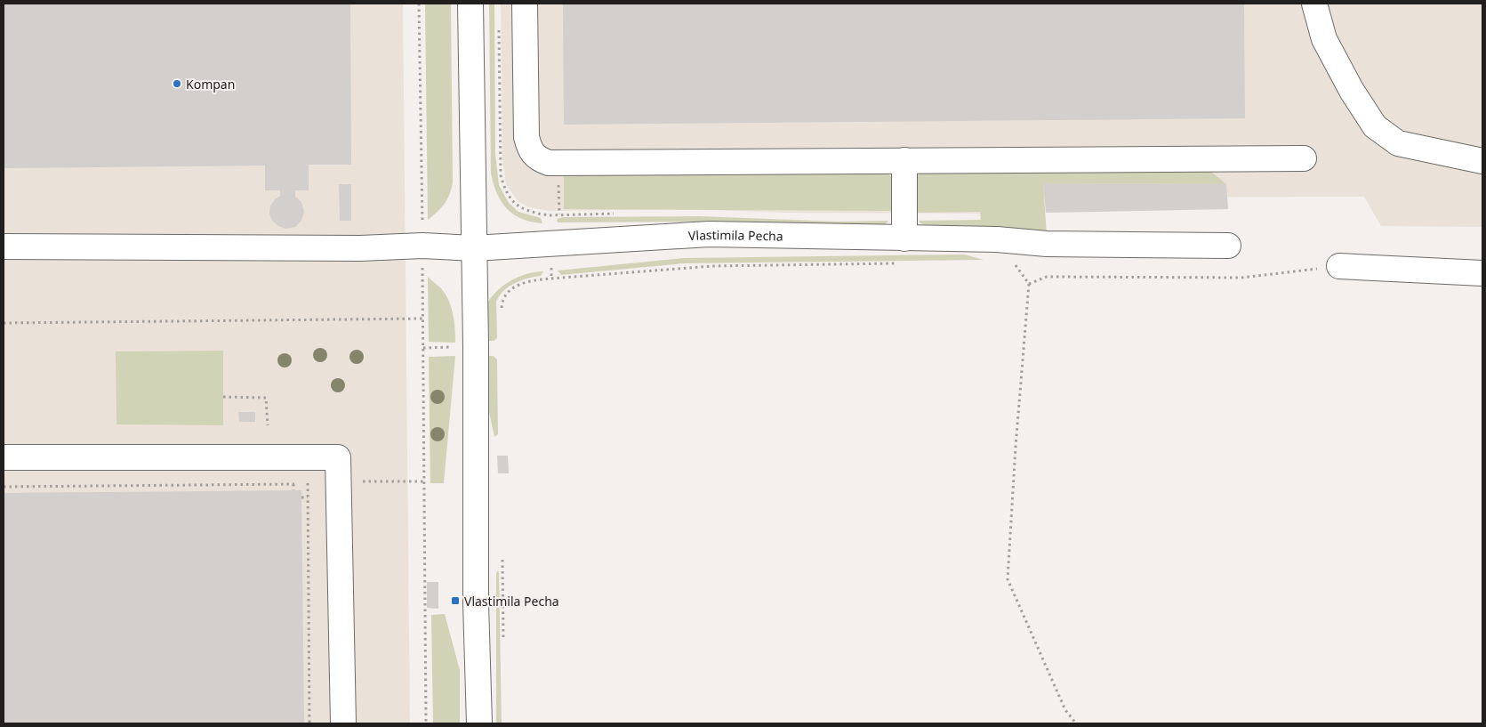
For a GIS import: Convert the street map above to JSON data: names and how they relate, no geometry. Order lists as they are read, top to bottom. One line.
{"streets":{"street":["Vlastimila Pecha"]},"places":{"other":["Kompan"],"transit":["Vlastimila Pecha"]}}
